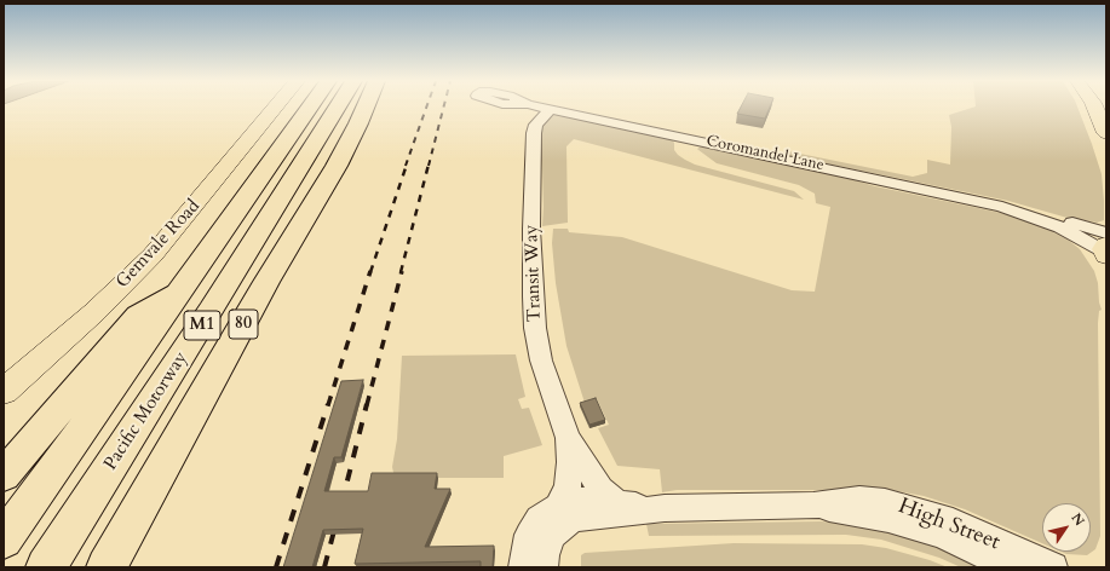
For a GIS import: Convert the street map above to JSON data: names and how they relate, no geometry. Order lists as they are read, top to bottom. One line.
{"streets":{"highway":["80","M1","Pacific Motorway"],"main road":["Gemvale Road"],"street":["Coromandel Lane","Transit Way","High Street"]},"crossings":[["Coromandel Lane","Transit Way"]],"north":"top right"}
